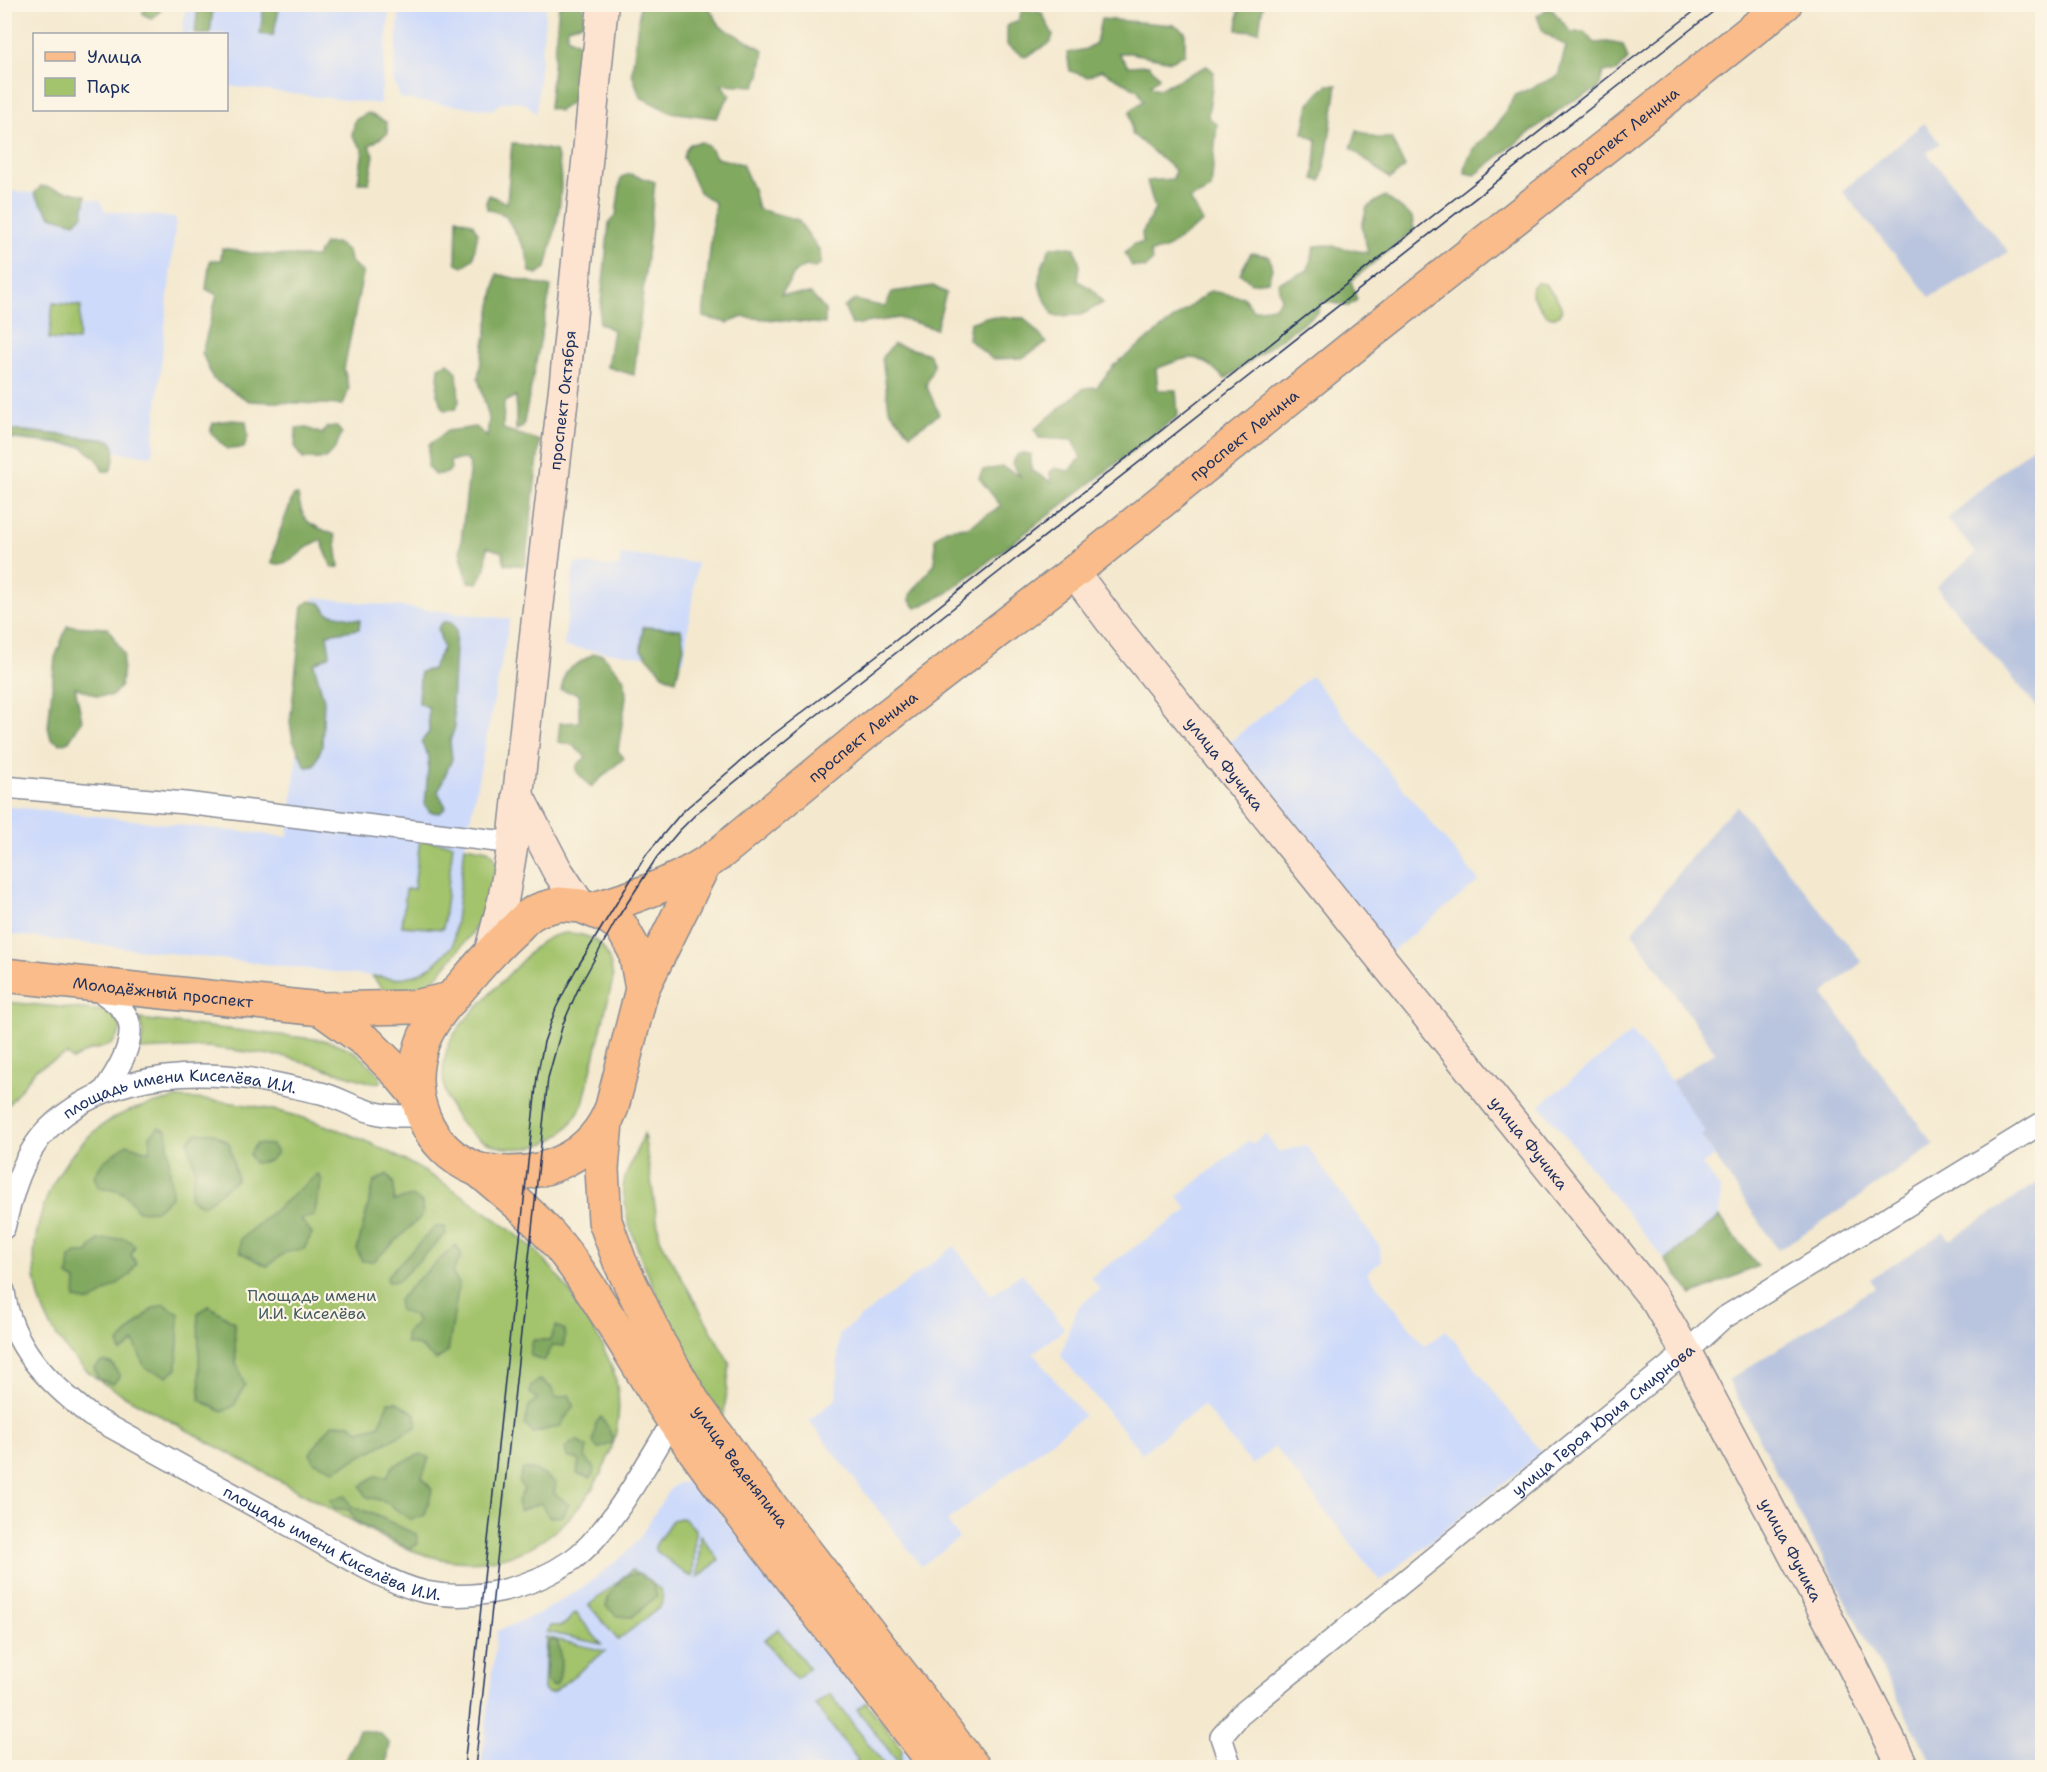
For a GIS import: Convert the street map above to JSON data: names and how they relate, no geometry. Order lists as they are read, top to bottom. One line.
{"streets":{"main road":["проспект Ленина","Молодёжный проспект","улица Веденяпина"],"street":["проспект Октября","улица Фучика","площадь имени Киселёва И.И.","улица Героя Юрия Смирнова"]},"crossings":[["проспект Ленина","улица Фучика"],["улица Фучика","улица Героя Юрия Смирнова"],["Молодёжный проспект","площадь имени Киселёва И.И."],["площадь имени Киселёва И.И.","улица Веденяпина"]],"parks":["Площадь имени И.И. Киселёва"],"legend":["Улица","Парк"]}
